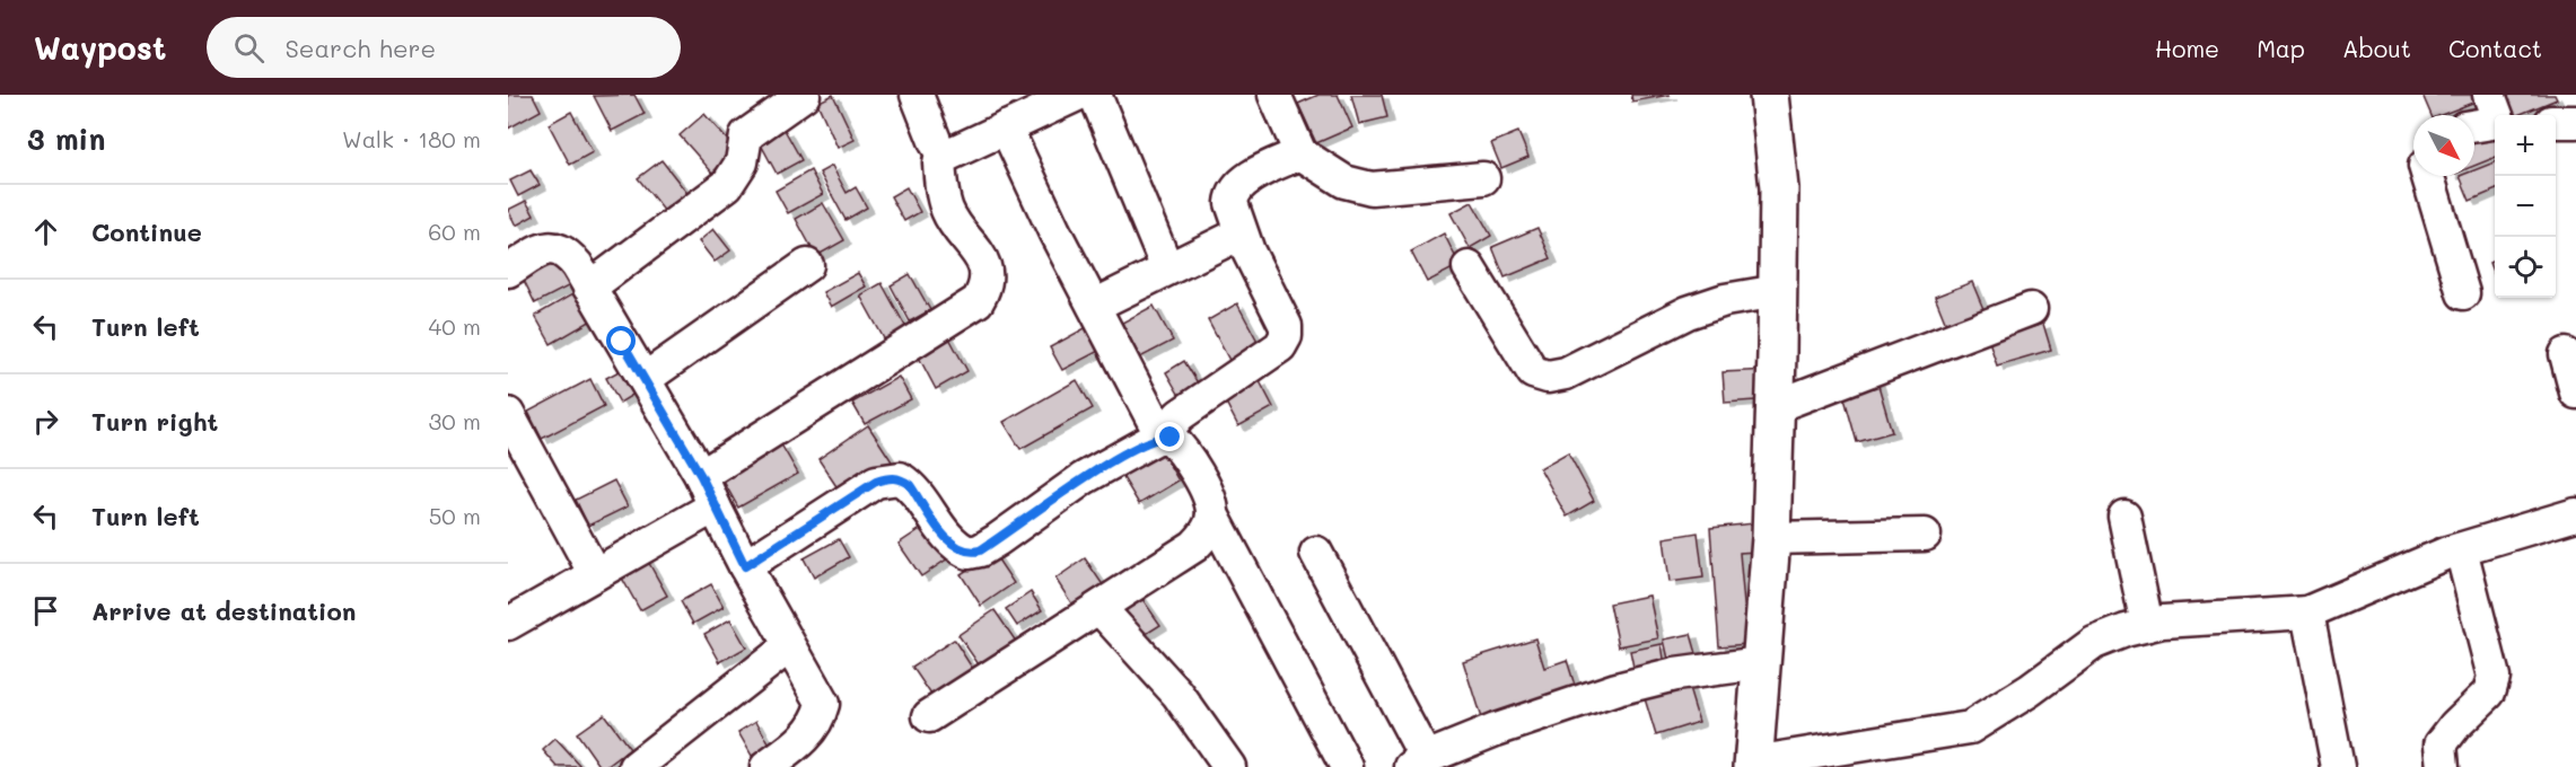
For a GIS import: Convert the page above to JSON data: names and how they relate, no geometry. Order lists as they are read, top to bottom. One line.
{"north":"bottom right","page":{"header":"Waypost","search":"Search here","nav":["Home","Map","About","Contact"],"heading":["3 min","Walk · 180 m"],"map_buttons":["+","−"],"list":[["Continue","60 m"],["Turn left","40 m"],["Turn right","30 m"],["Turn left","50 m"],"Arrive at destination"]}}
